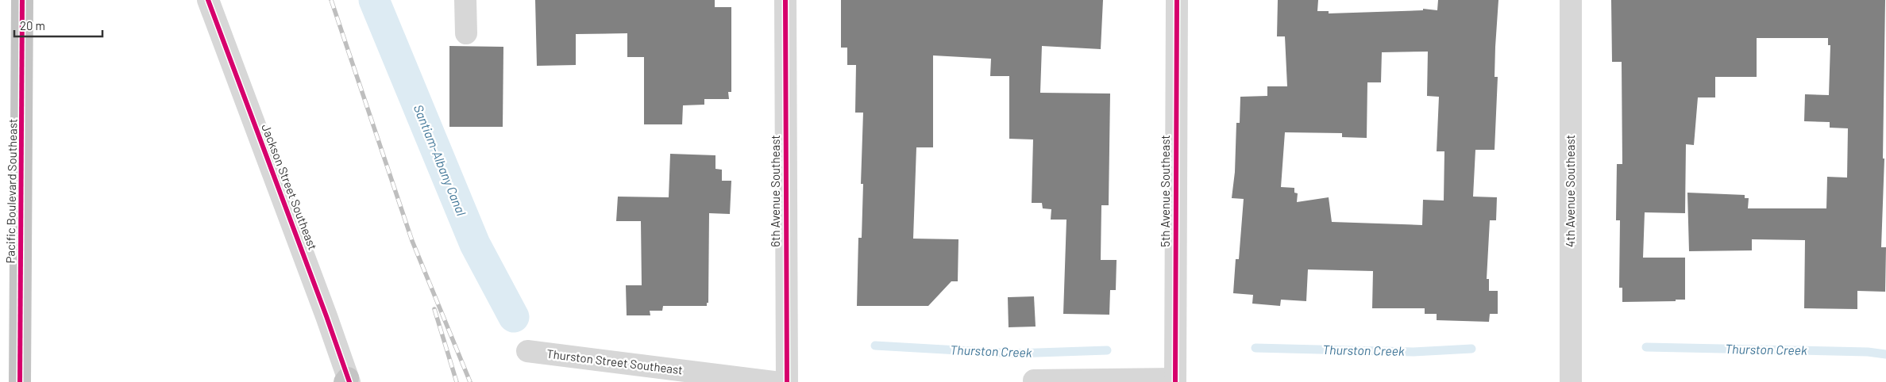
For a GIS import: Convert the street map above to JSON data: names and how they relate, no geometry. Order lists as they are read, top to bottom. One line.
{"streets":{"highway":["Pacific Boulevard Southeast"],"street":["Jackson Street Southeast","6th Avenue Southeast","5th Avenue Southeast","4th Avenue Southeast","Thurston Street Southeast"]},"water":["Santiam-Albany Canal","Thurston Creek"],"scale_bar":"20 m"}
